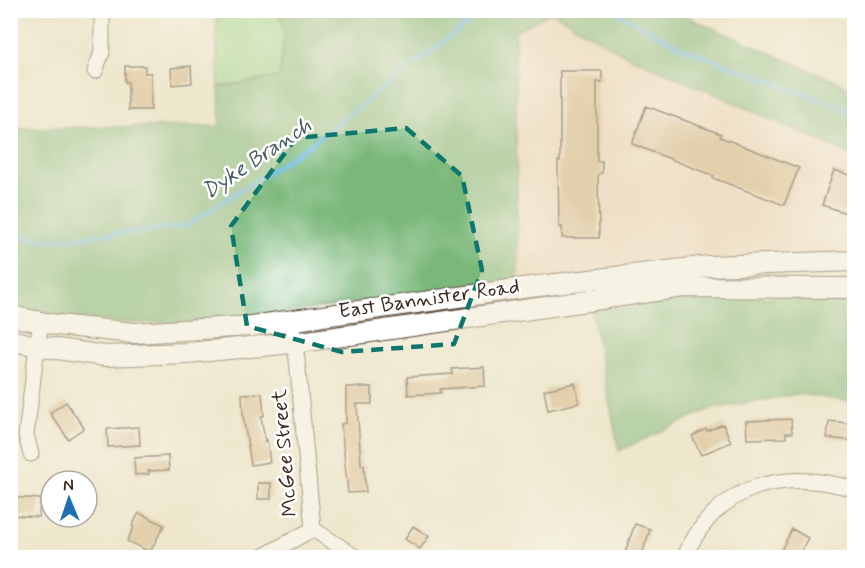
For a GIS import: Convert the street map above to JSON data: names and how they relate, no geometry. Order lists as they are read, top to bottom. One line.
{"streets":{"main road":["East Bannister Road"],"street":["McGee Street"]},"crossings":[["East Bannister Road","McGee Street"]],"water":["Dyke Branch"],"north":"top"}
